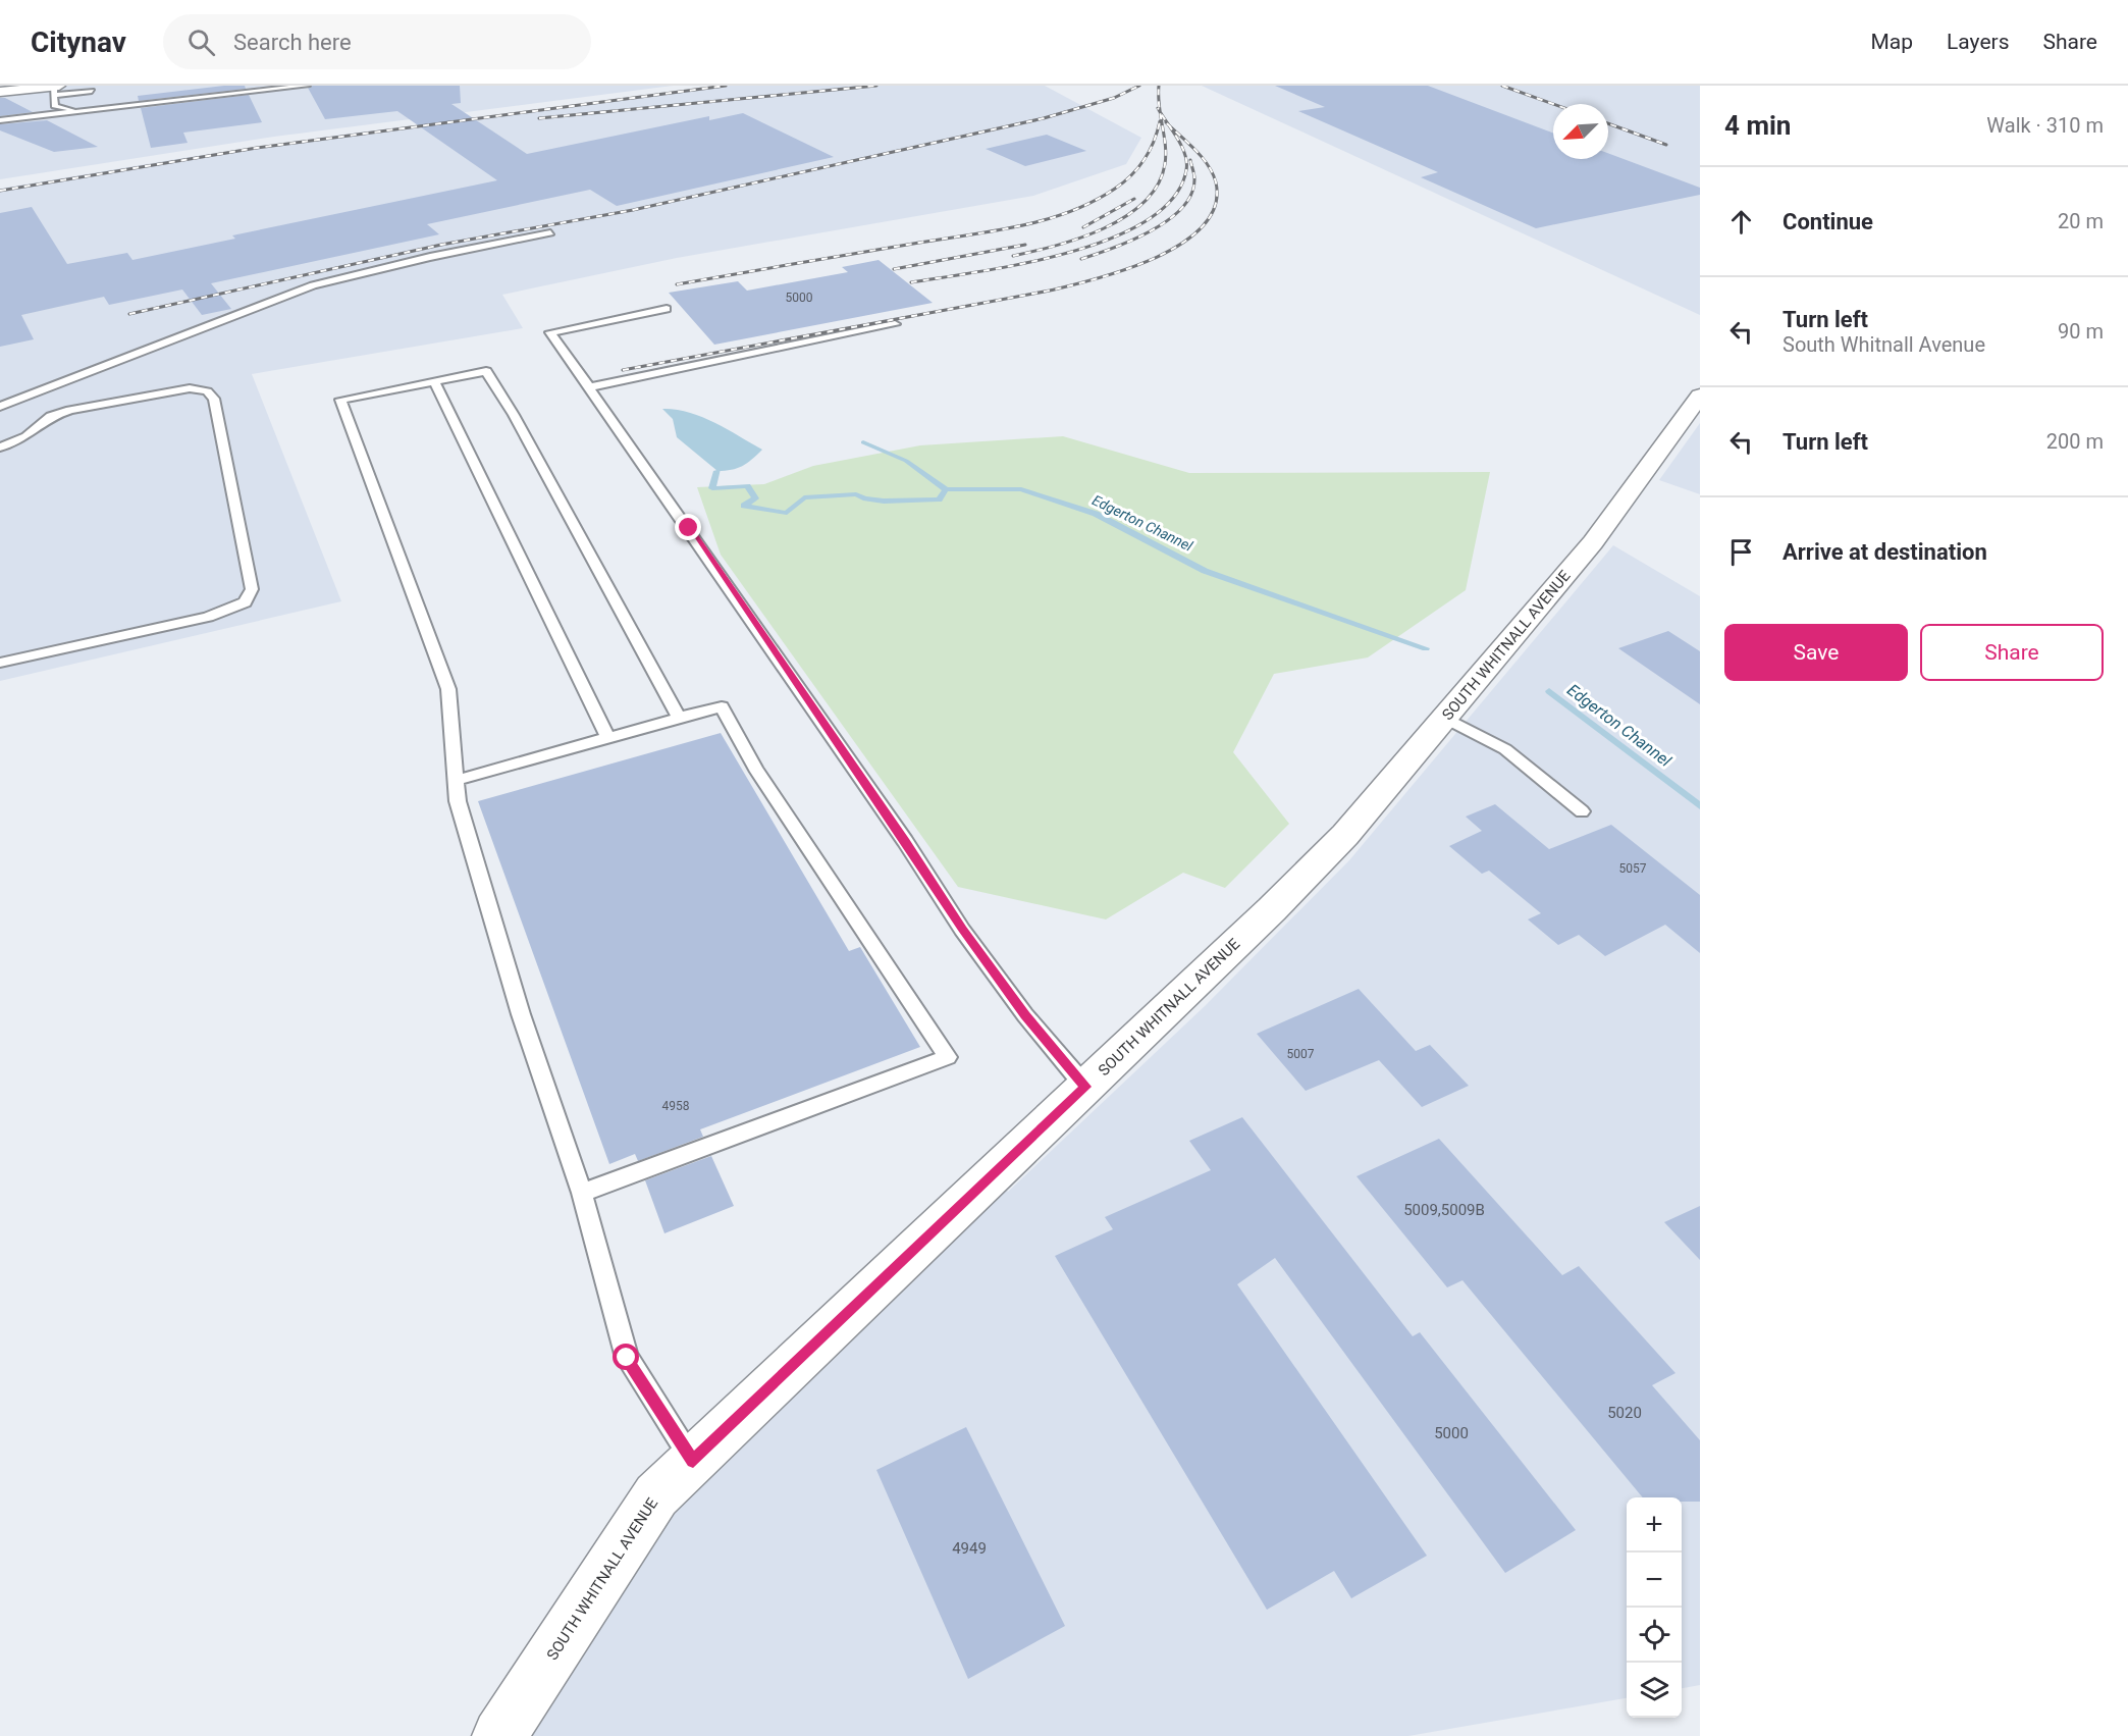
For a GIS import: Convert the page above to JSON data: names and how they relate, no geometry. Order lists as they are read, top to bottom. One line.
{"streets":{"street":["SOUTH WHITNALL AVENUE"]},"water":["Edgerton Channel"],"house_numbers":["5000","5057","5007","4958","5009,5009B","5020","5000","4949"],"north":"bottom left","page":{"header":"Citynav","search":"Search here","nav":["Map","Layers","Share"],"heading":["4 min","Walk · 310 m"],"list":[["Continue","20 m"],["Turn left","South Whitnall Avenue","90 m"],["Turn left","200 m"],"Arrive at destination"],"buttons":["Save","Share"],"map_buttons":["+","−"]}}
